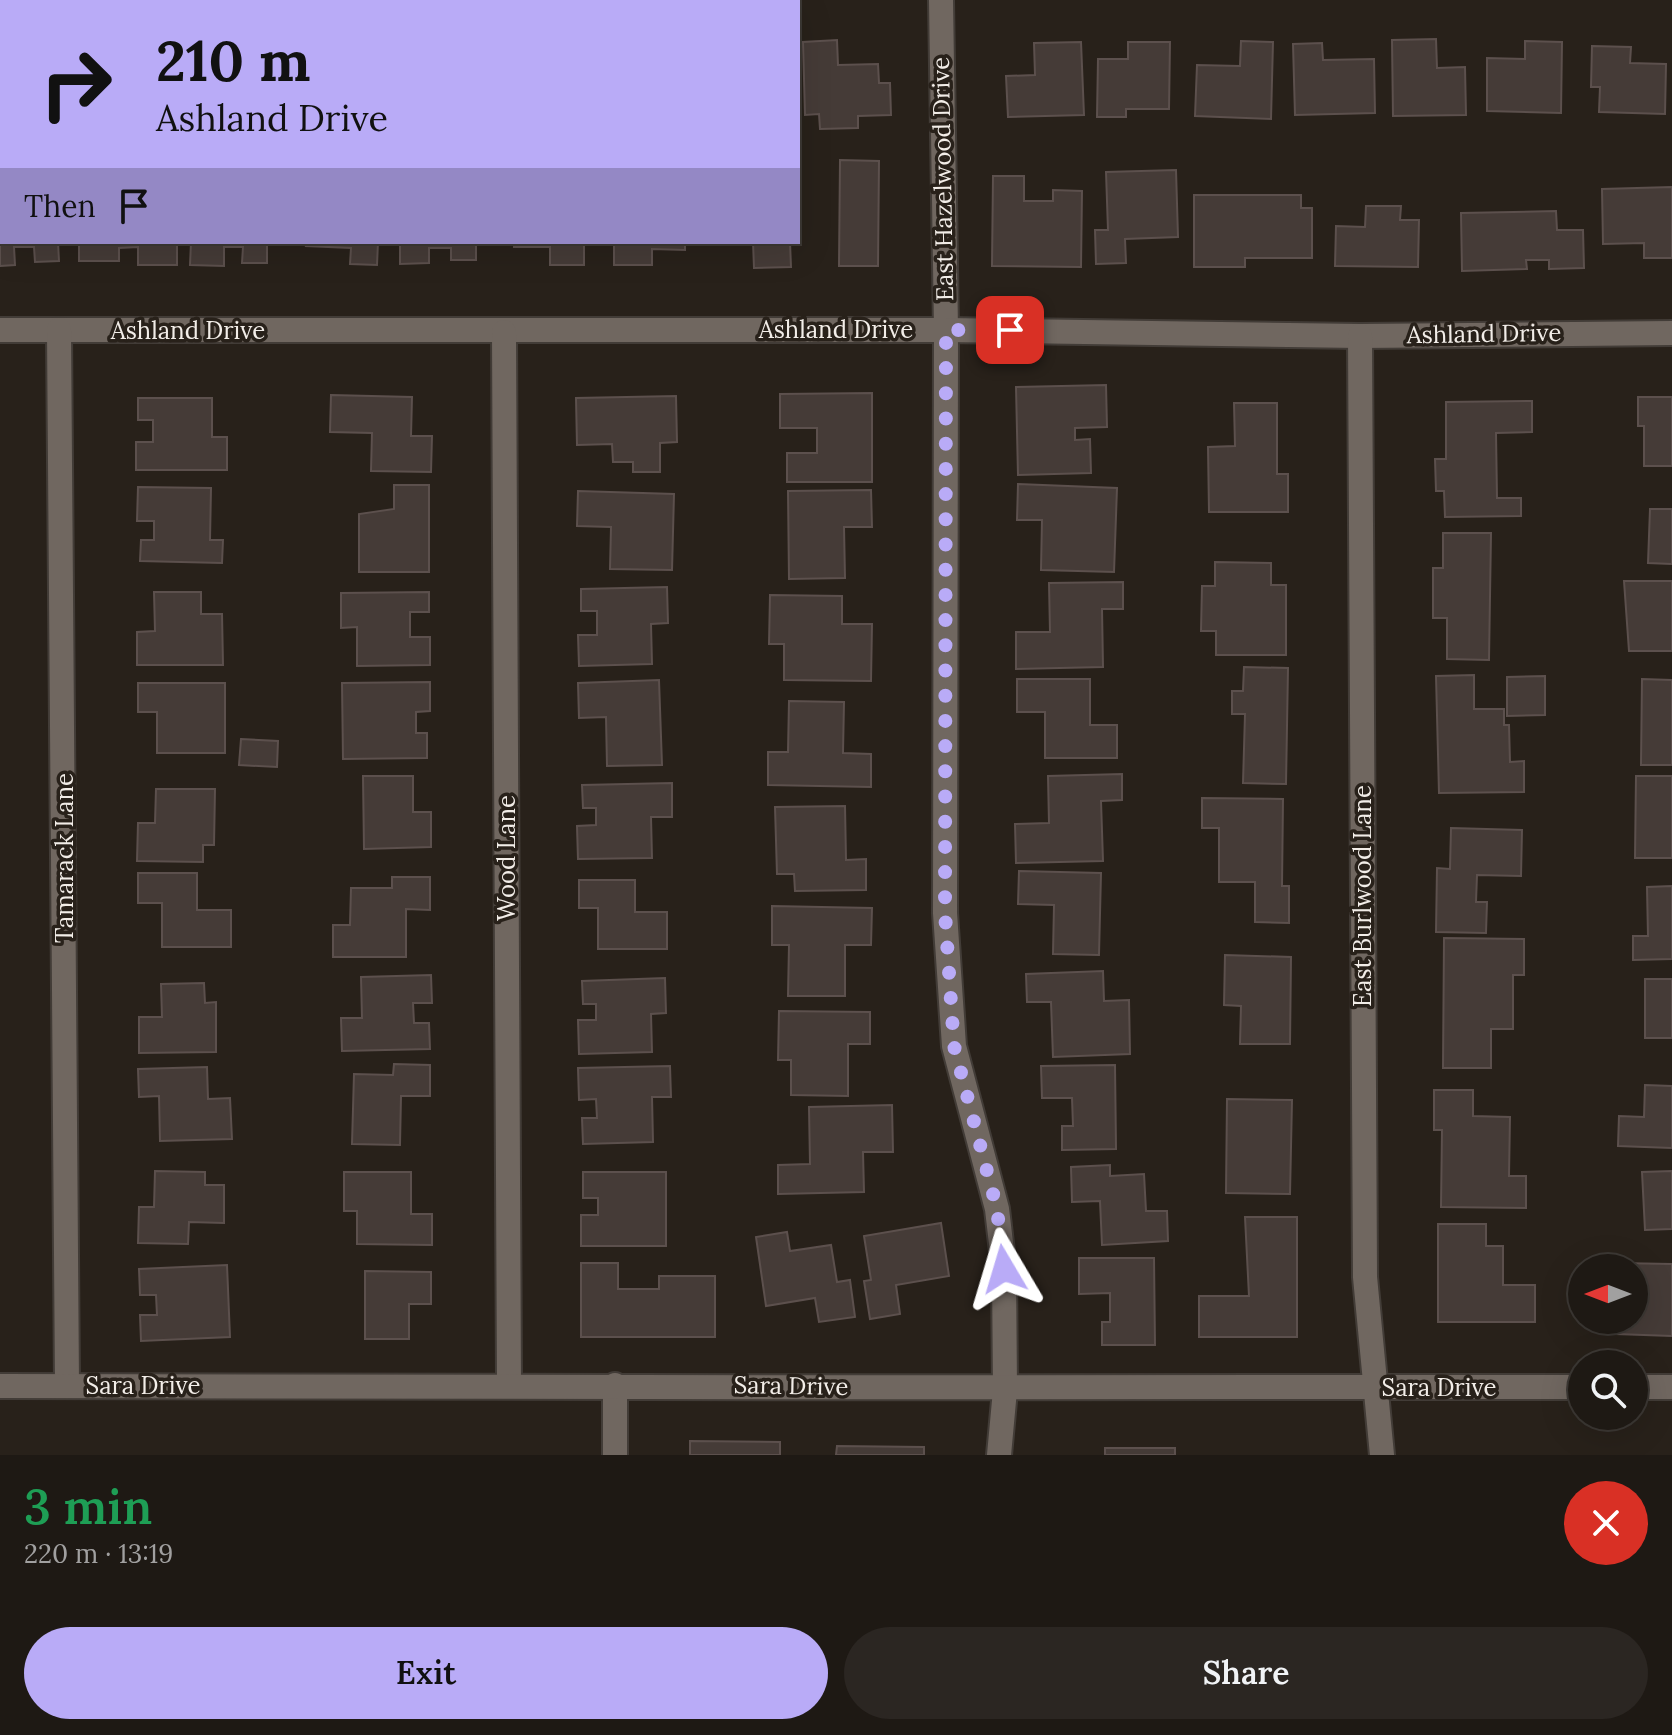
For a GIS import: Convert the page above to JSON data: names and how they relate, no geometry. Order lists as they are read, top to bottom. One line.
{"streets":{"street":["East Hazelwood Drive","Ashland Drive","Tamarack Lane","Wood Lane","East Burlwood Lane","Sara Drive"]},"crossings":[["East Hazelwood Drive","Ashland Drive"],["East Hazelwood Drive","Sara Drive"],["Ashland Drive","Tamarack Lane"],["Ashland Drive","Wood Lane"],["Ashland Drive","East Burlwood Lane"],["Tamarack Lane","Sara Drive"],["Wood Lane","Sara Drive"],["East Burlwood Lane","Sara Drive"]],"north":"left","page":{"turn":["210 m","Ashland Drive"],"then":"Then","heading":["3 min","220 m · 13:19"],"buttons":["Exit","Share"]}}
